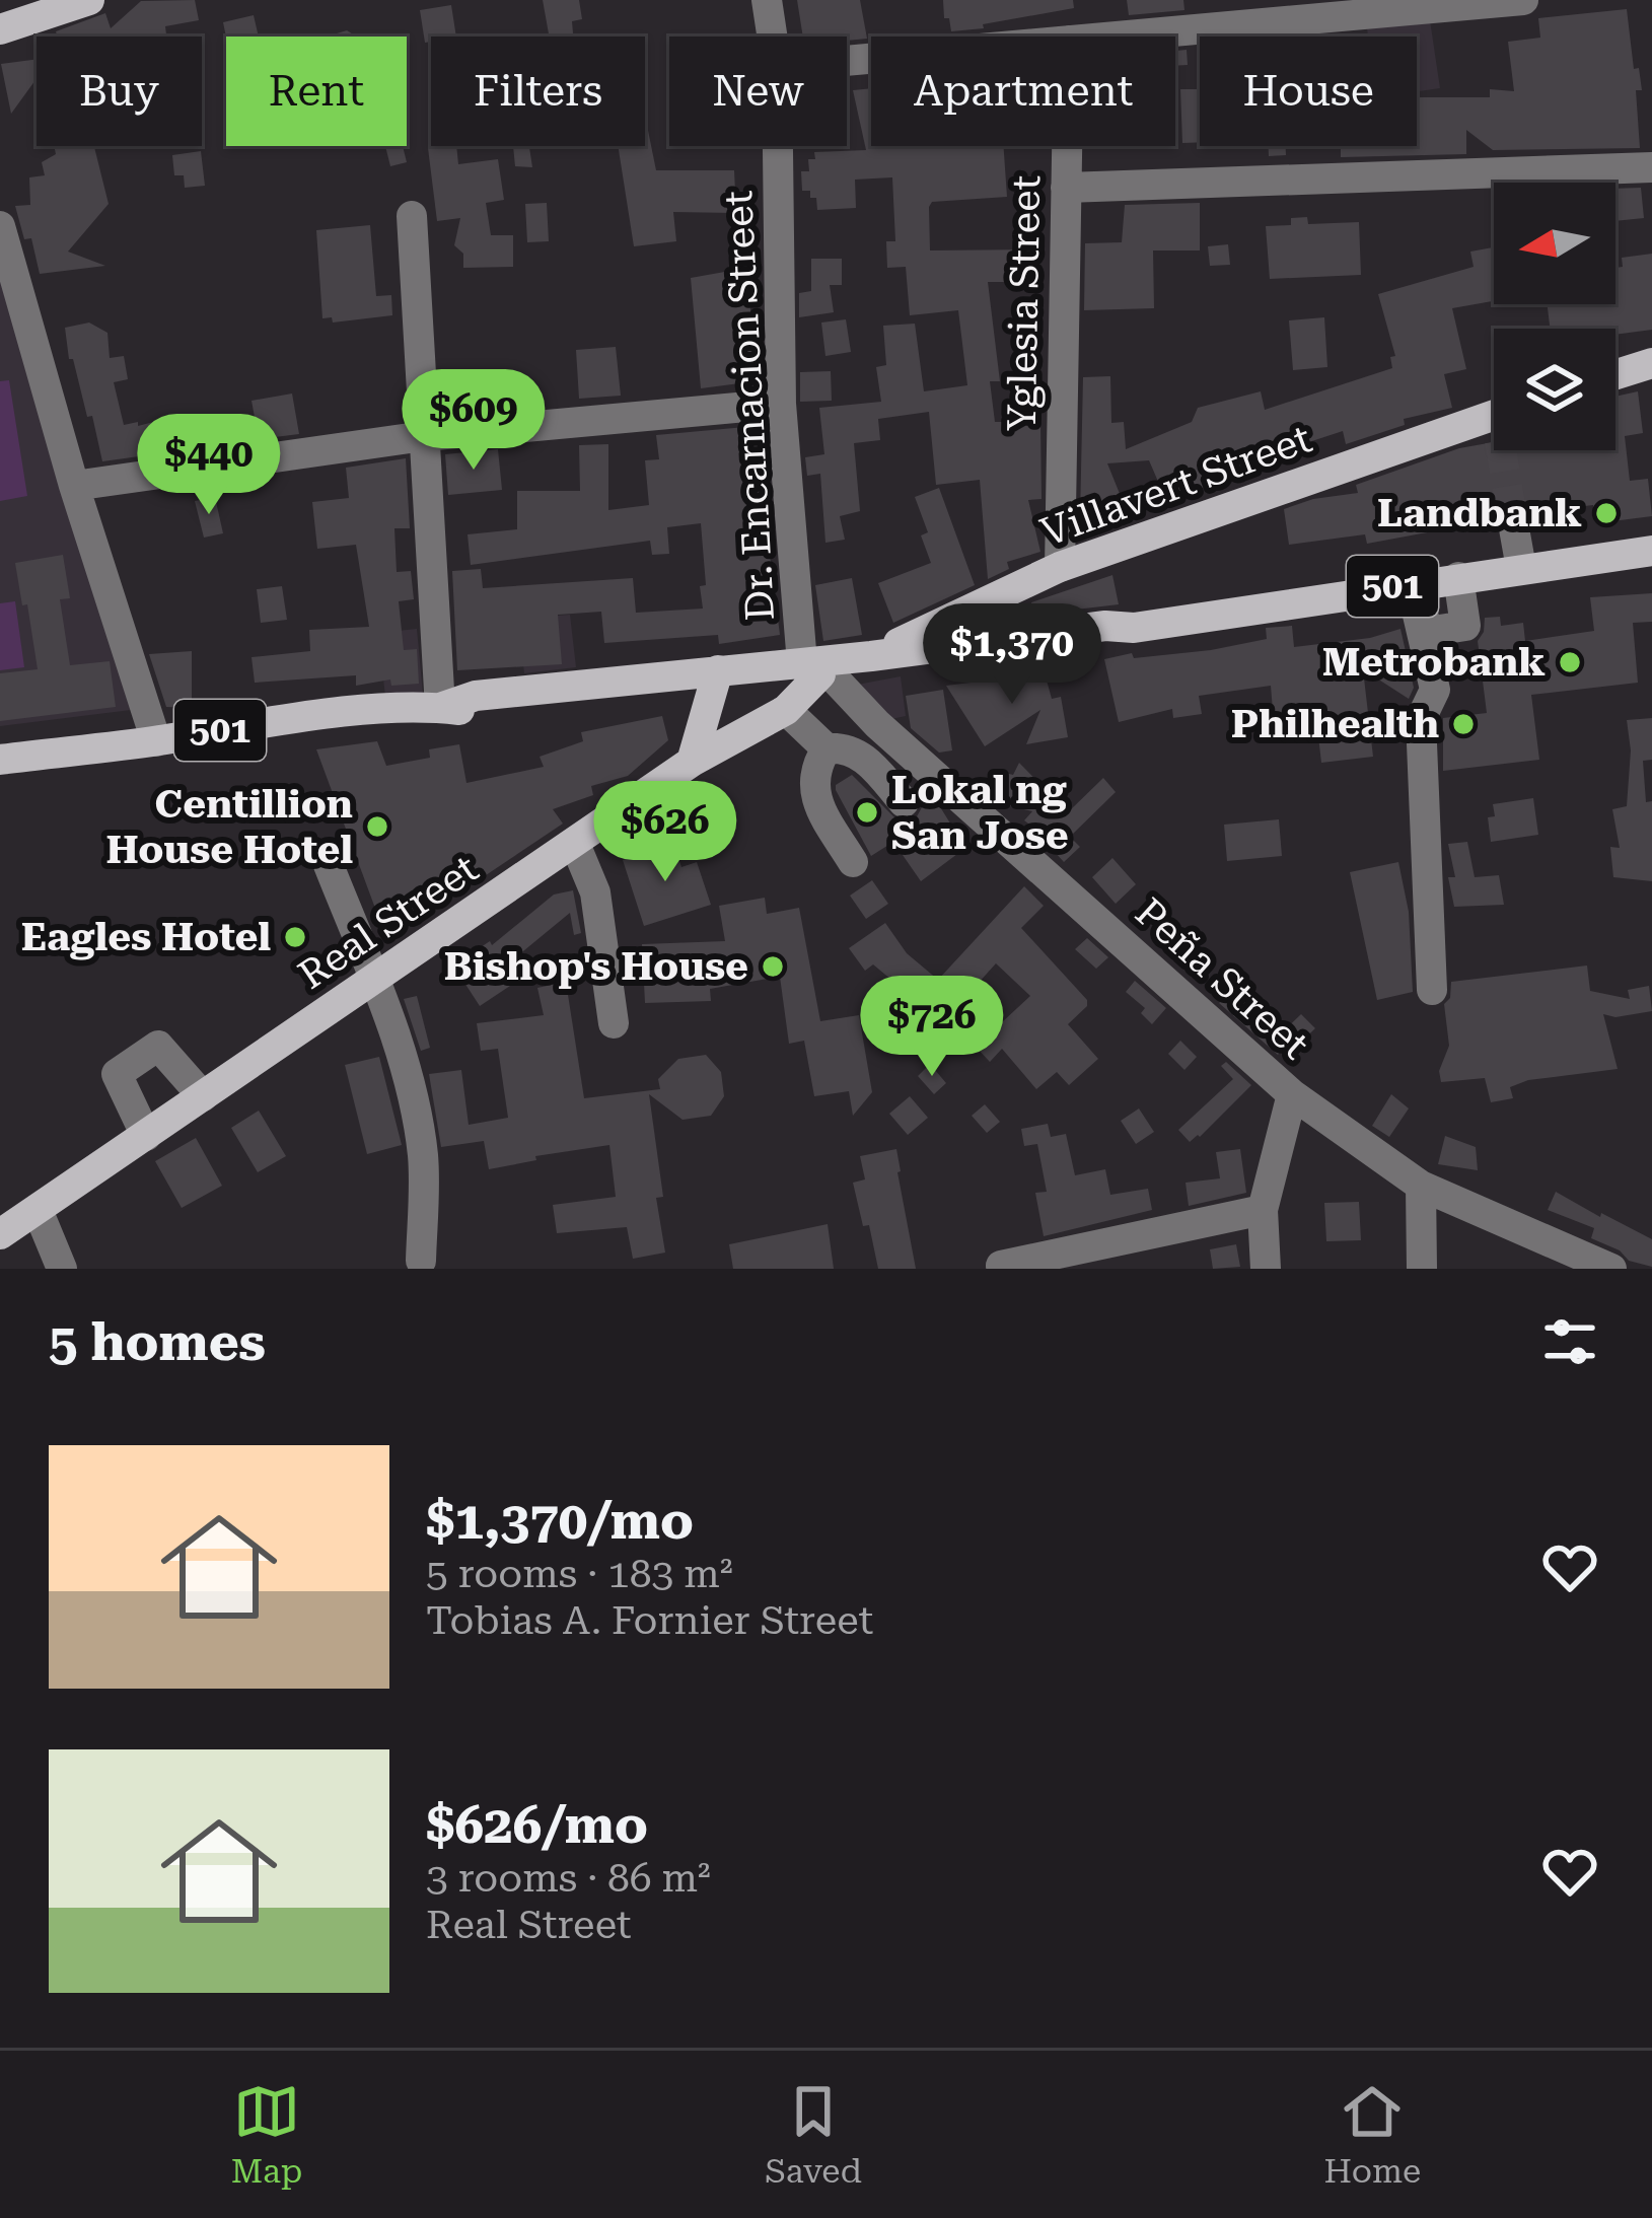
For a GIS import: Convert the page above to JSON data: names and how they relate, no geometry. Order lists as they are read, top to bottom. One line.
{"streets":{"main road":["Villavert Street","501","Real Street"],"street":["Yglesia Street","Dr. Encarnacion Street","Peña Street"]},"crossings":[["Yglesia Street","Villavert Street"],["Dr. Encarnacion Street","501"],["Dr. Encarnacion Street","Real Street"],["Dr. Encarnacion Street","Peña Street"],["Villavert Street","501"],["501","Real Street"],["501","Peña Street"],["Real Street","Peña Street"]],"places":["Landbank","Metrobank","Philhealth","Lokal ng San Jose","Centillion House Hotel","Eagles Hotel","Bishop's House"],"north":"left","page":{"chip":["Buy","Rent","Filters","New","Apartment","House"],"price":["$609","$440","$1,370","$626","$726"],"heading":"5 homes","list":[{"name":"$1,370/mo","note":"5 rooms · 183 m² · Tobias A. Fornier Street"},{"name":"$626/mo","note":"3 rooms · 86 m² · Real Street"}],"tabs":["Map","Saved","Home"]}}
